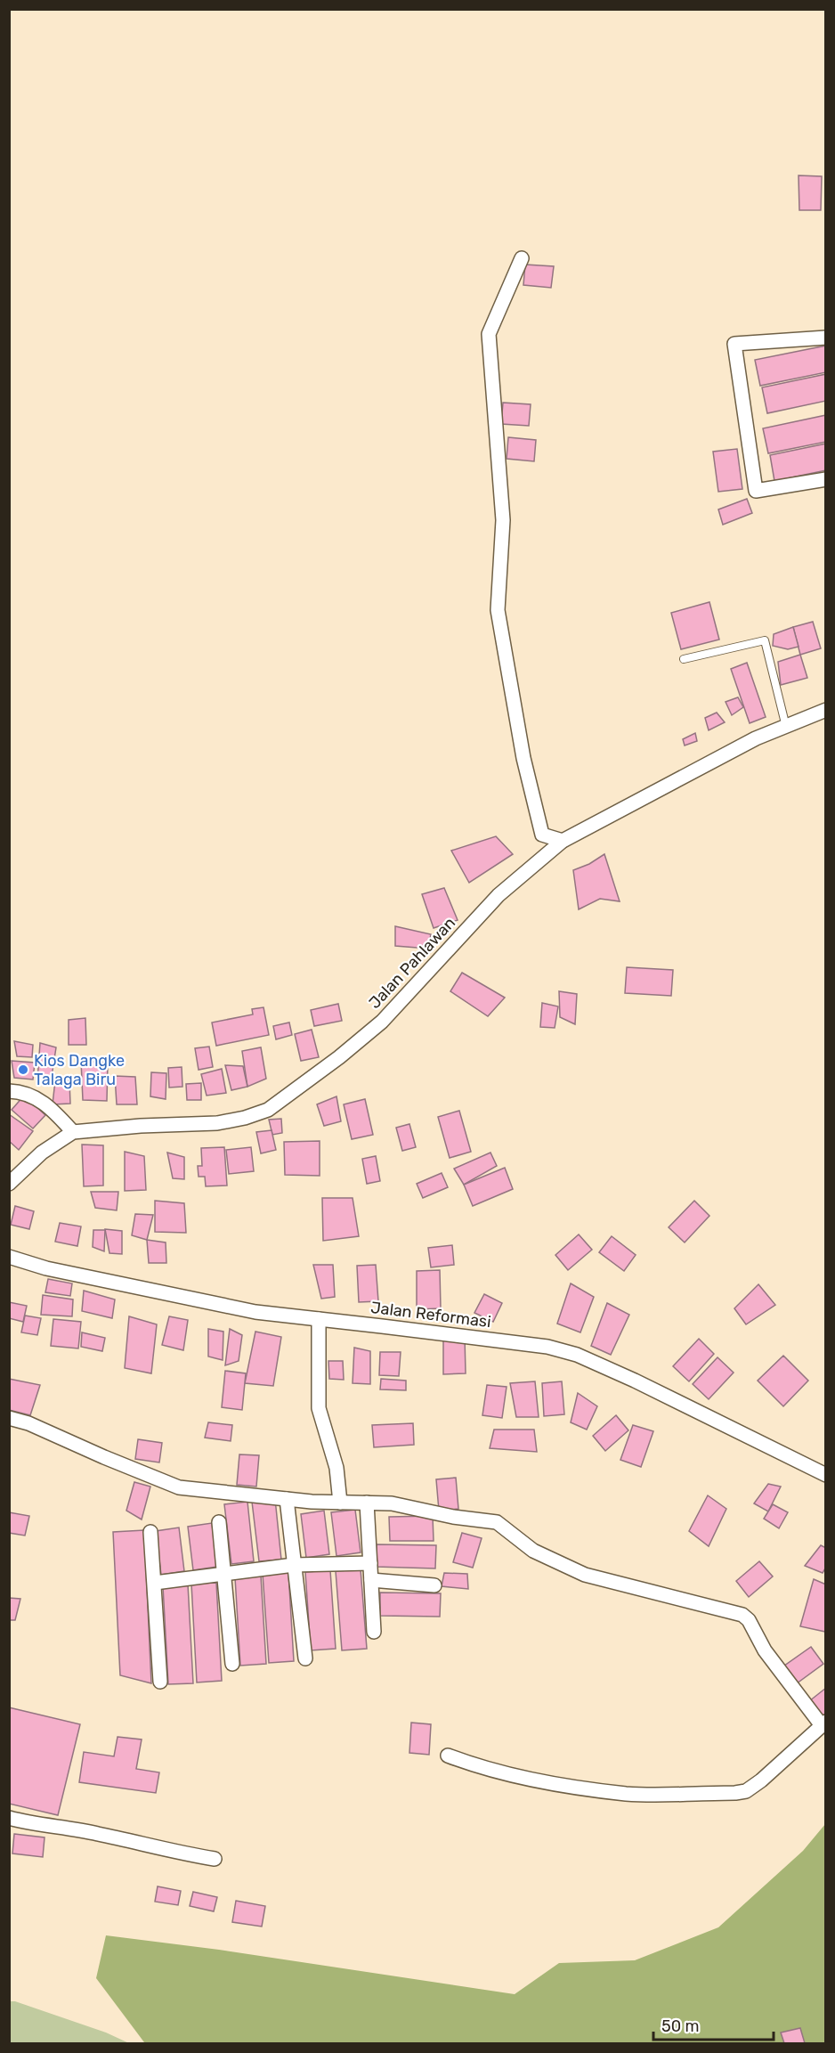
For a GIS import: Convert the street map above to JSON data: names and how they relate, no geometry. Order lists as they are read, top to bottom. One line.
{"streets":{"street":["Jalan Pahlawan","Jalan Reformasi"]},"places":["Kios Dangke Talaga Biru"],"scale_bar":"50 m"}
